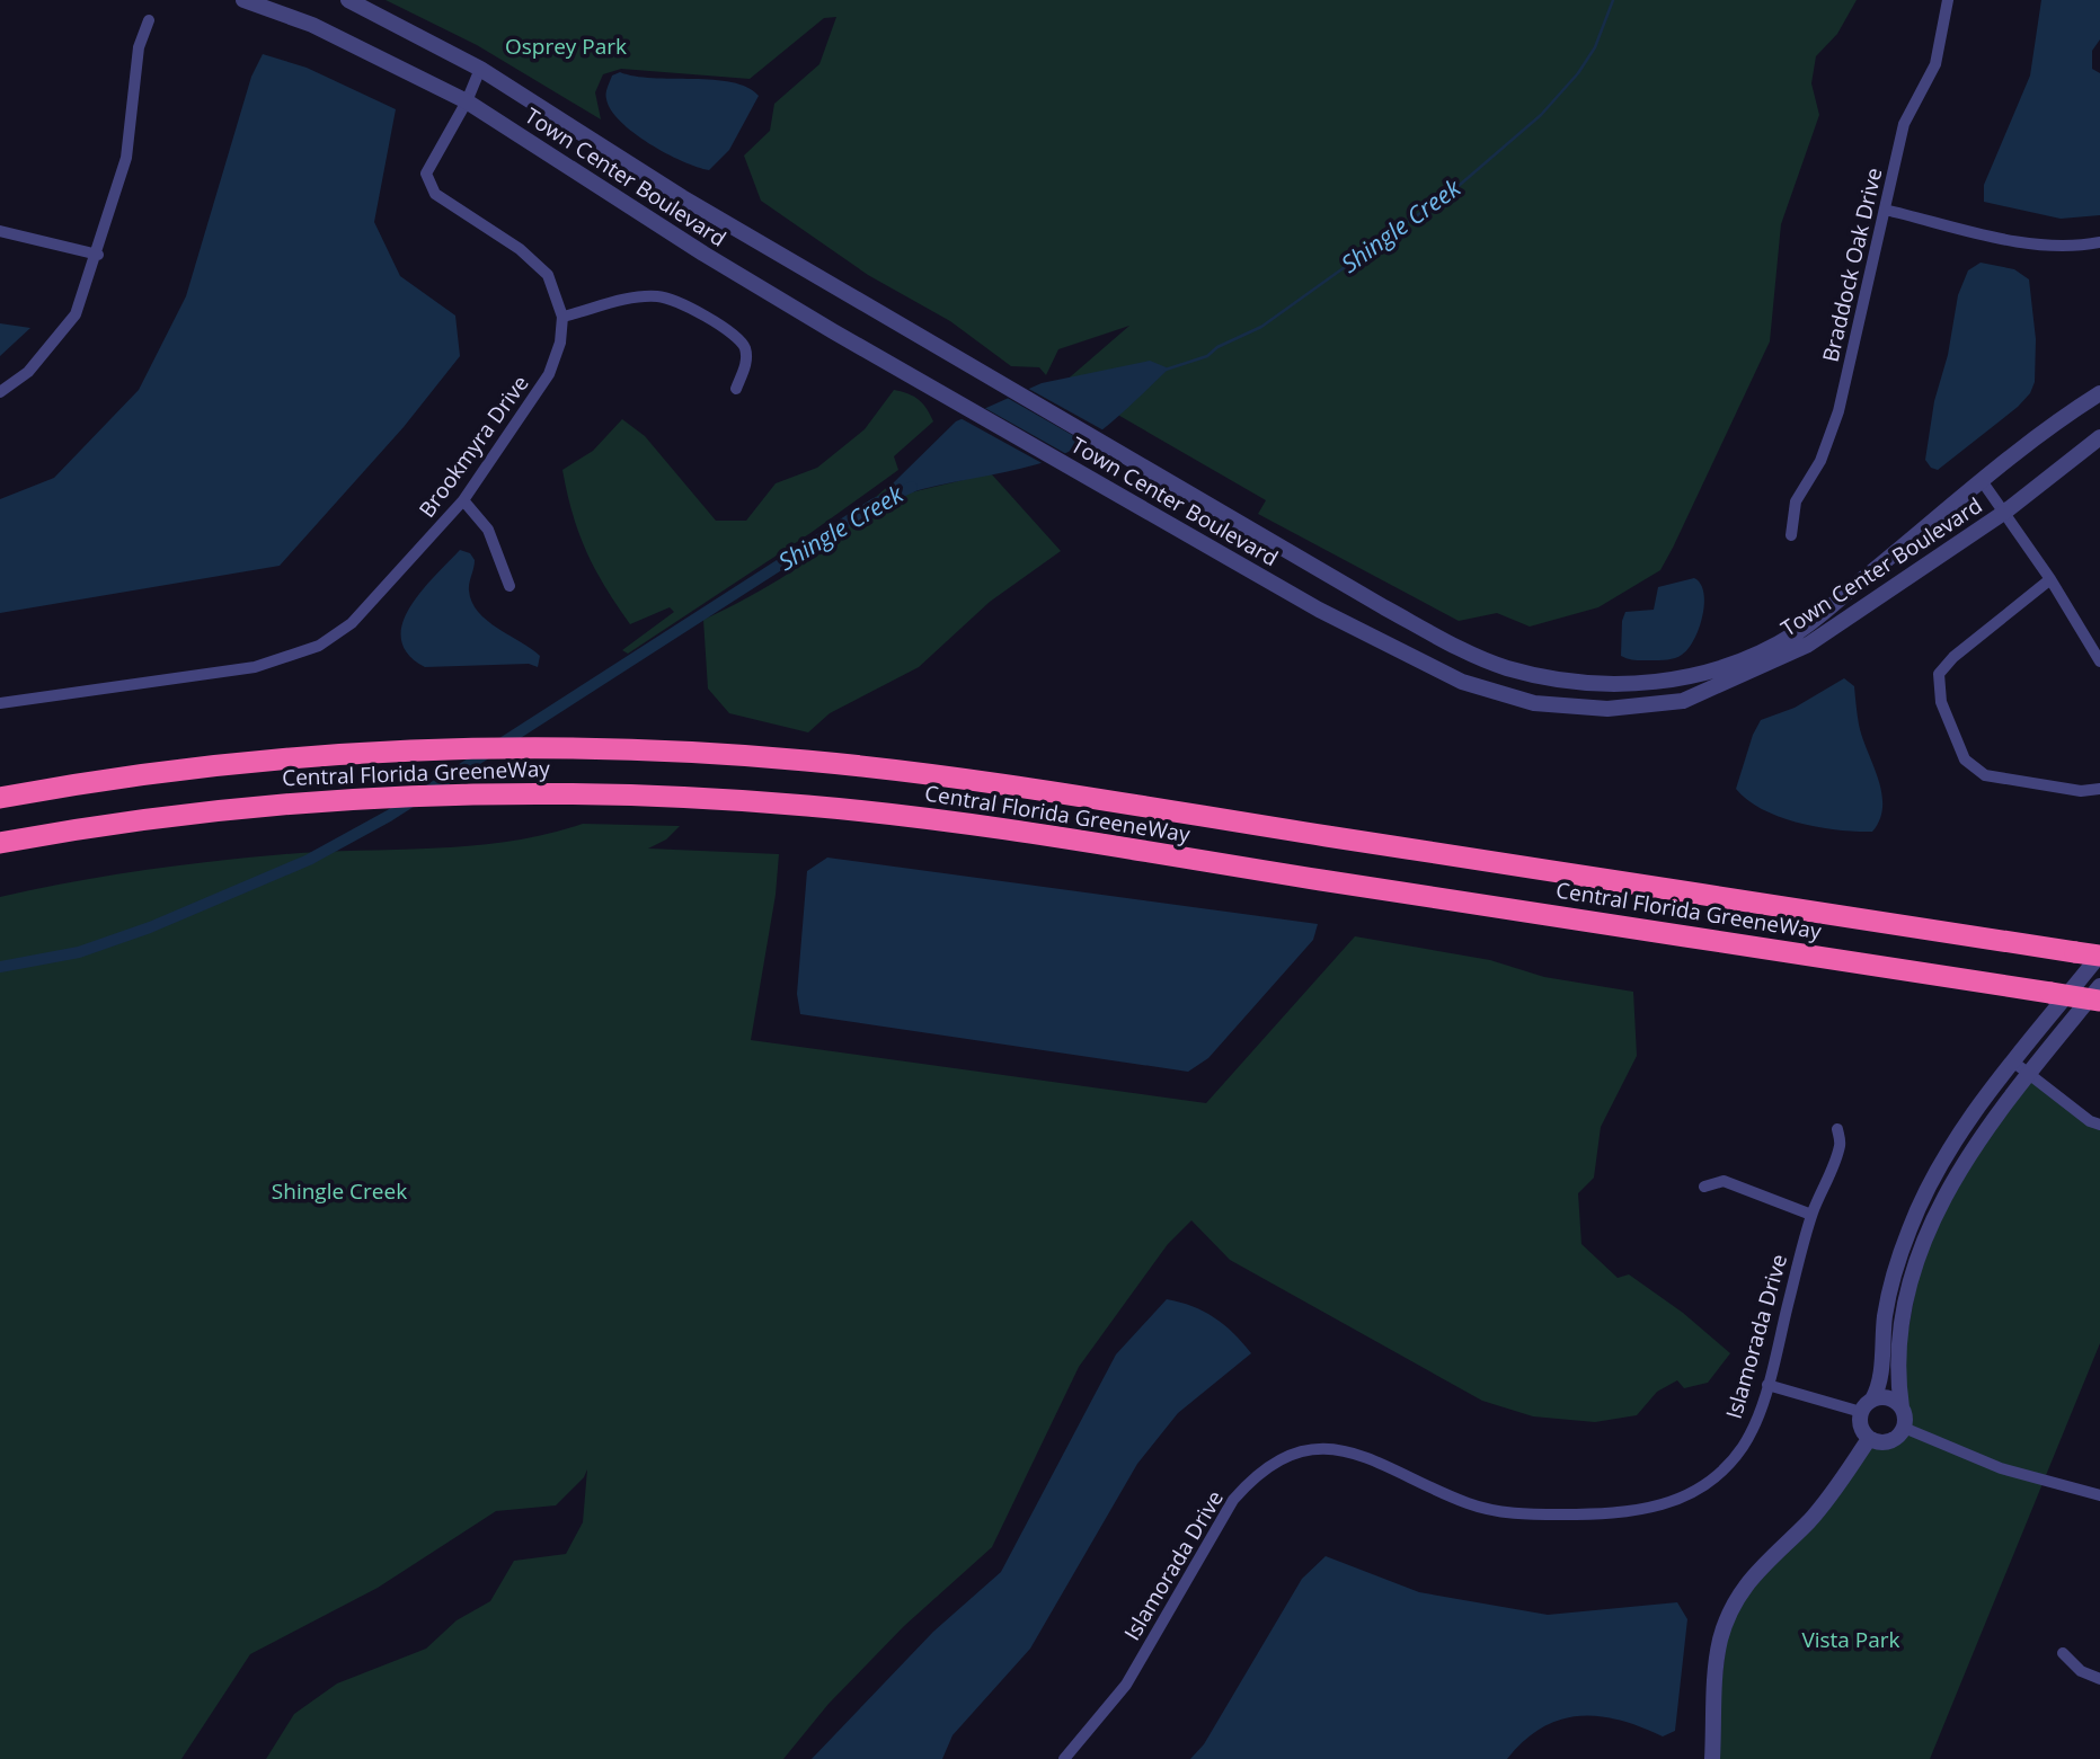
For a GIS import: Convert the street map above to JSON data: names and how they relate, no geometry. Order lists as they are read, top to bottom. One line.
{"streets":{"highway":["Central Florida GreeneWay"],"street":["Town Center Boulevard","Braddock Oak Drive","Brookmyra Drive","Islamorada Drive"]},"crossings":[["Town Center Boulevard","Brookmyra Drive"]],"water":["Shingle Creek"],"parks":["Osprey Park","Shingle Creek","Vista Park"]}
